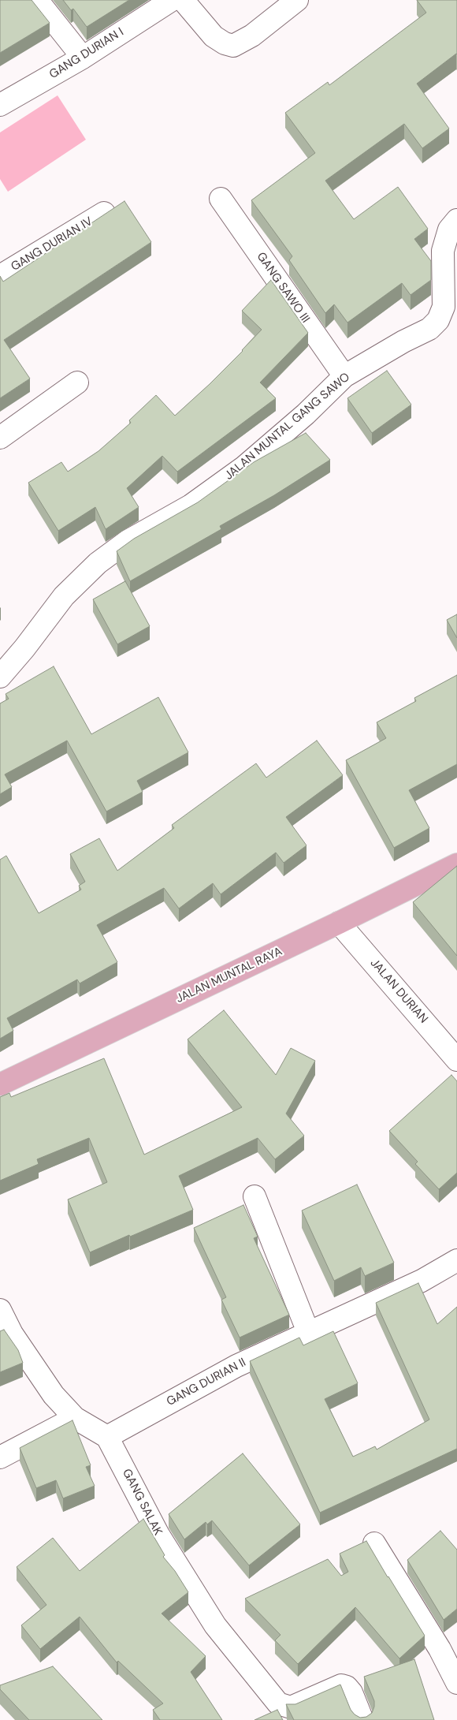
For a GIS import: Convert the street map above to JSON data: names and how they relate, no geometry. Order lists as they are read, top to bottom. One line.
{"streets":{"main road":["JALAN MUNTAL RAYA"],"street":["GANG DURIAN I","GANG DURIAN IV","GANG SAWO III","JALAN MUNTAL GANG SAWO","JALAN DURIAN","GANG DURIAN II","GANG SALAK"]},"crossings":[["GANG SAWO III","JALAN MUNTAL GANG SAWO"],["JALAN MUNTAL RAYA","JALAN DURIAN"],["GANG DURIAN II","GANG SALAK"]]}
